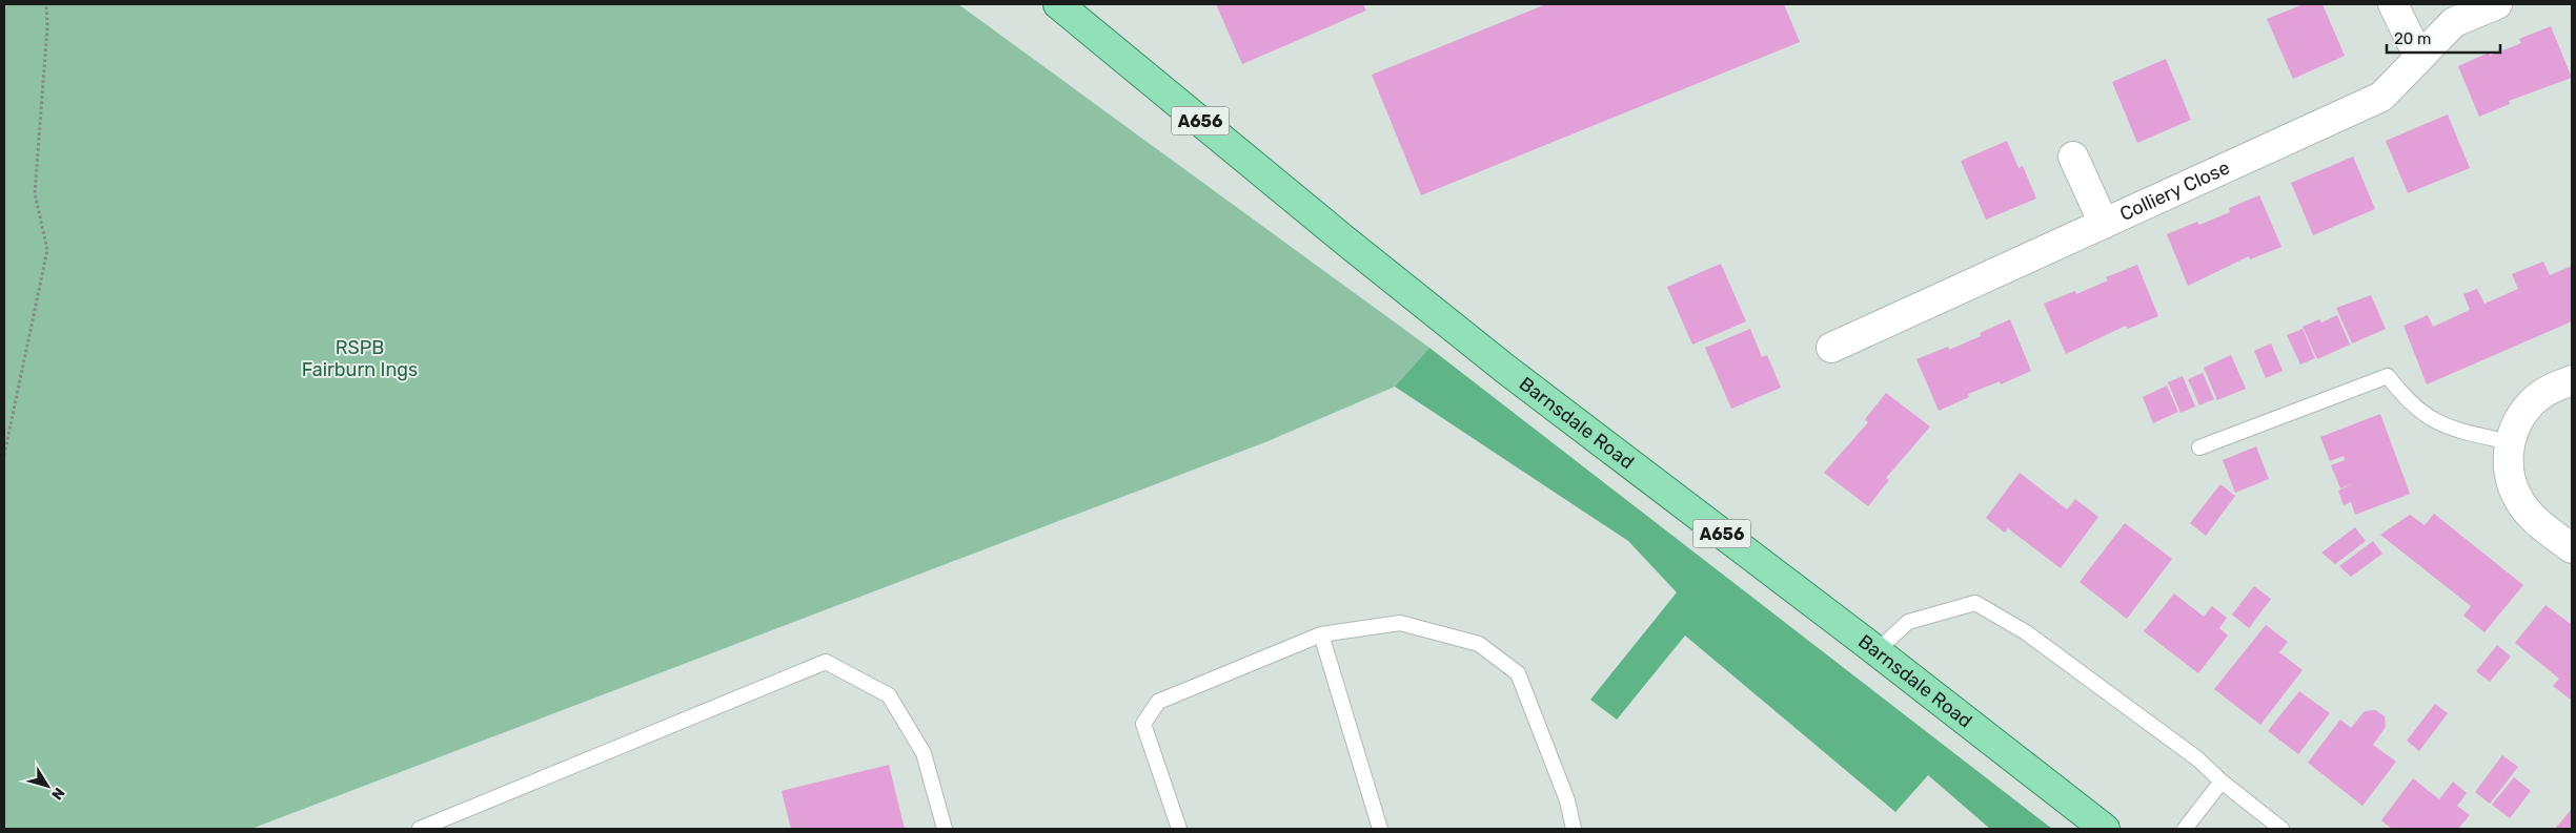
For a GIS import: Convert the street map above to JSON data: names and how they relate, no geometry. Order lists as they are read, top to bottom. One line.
{"streets":{"main road":["A656","Barnsdale Road"],"street":["Colliery Close"]},"parks":["RSPB Fairburn Ings"],"scale_bar":"20 m","north":"bottom right"}
